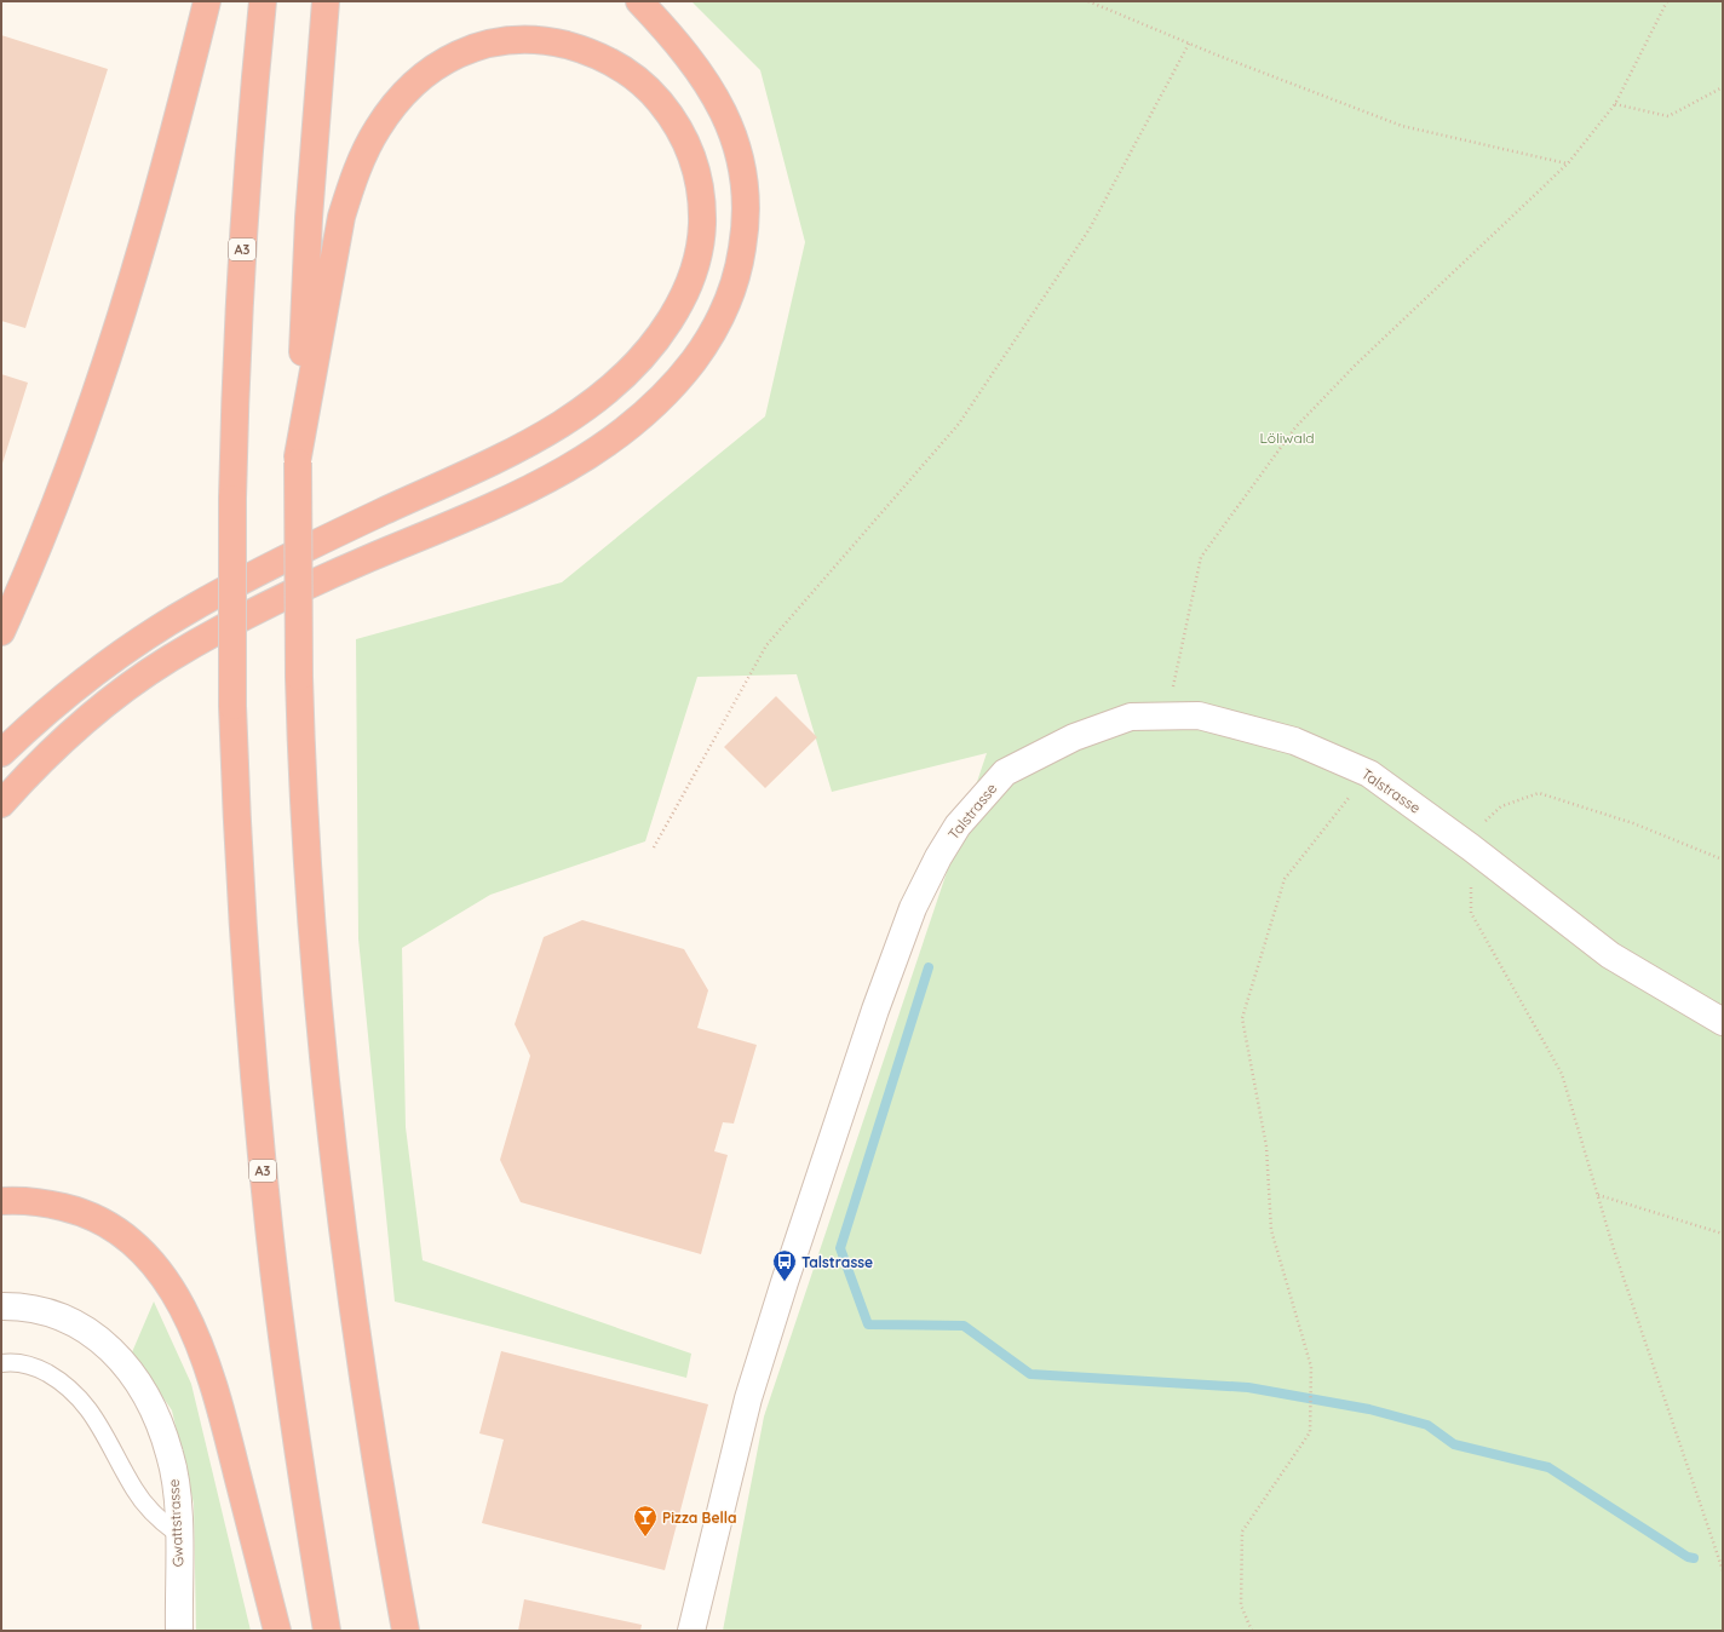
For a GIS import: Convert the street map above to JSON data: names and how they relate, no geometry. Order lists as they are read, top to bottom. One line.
{"streets":{"highway":["A3"],"street":["Talstrasse","Gwattstrasse"]},"parks":["Löliwald"],"places":{"bus stop":["Talstrasse"],"bar":["Pizza Bella"]}}
